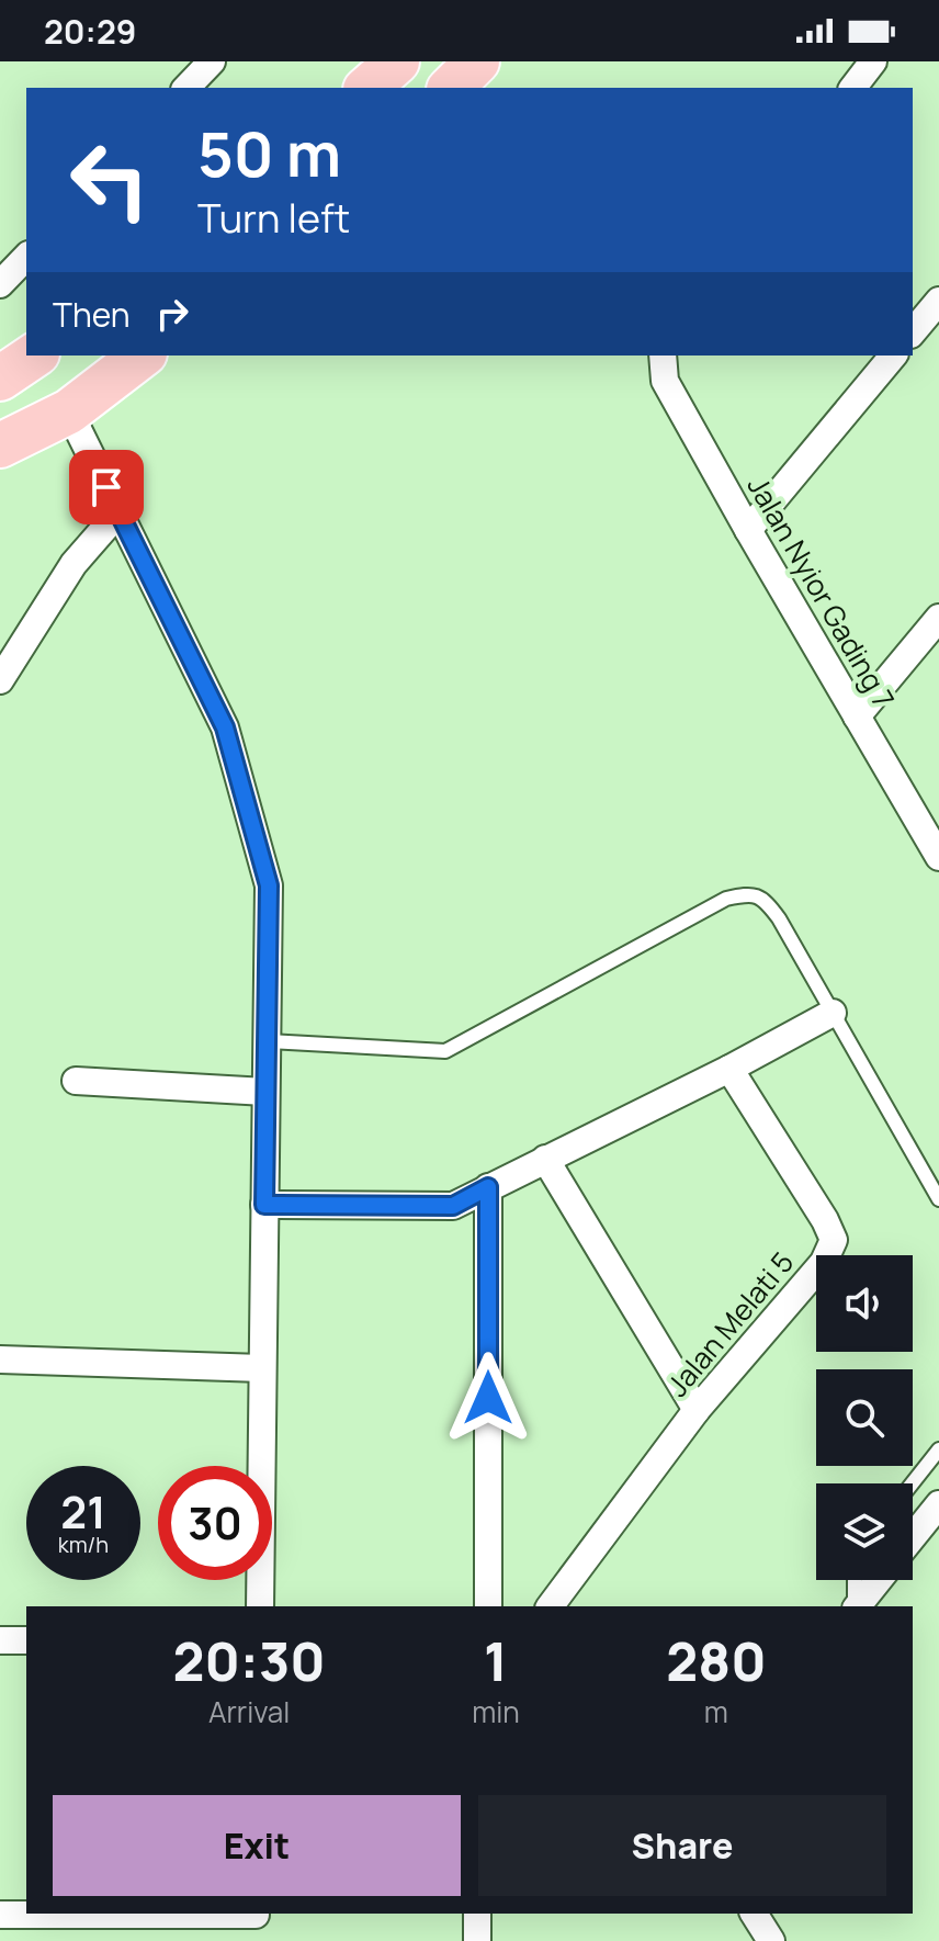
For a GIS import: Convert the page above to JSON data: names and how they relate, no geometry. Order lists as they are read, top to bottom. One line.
{"streets":{"street":["Jalan Nyior Gading 7","Jalan Melati 5"]},"page":{"status":"20:29","turn":["50 m","Turn left"],"then":"Then","speed":"21 km/h","limit":"30","eta":["20:30","Arrival","1","min","280","m"],"buttons":["Exit","Share"]}}
